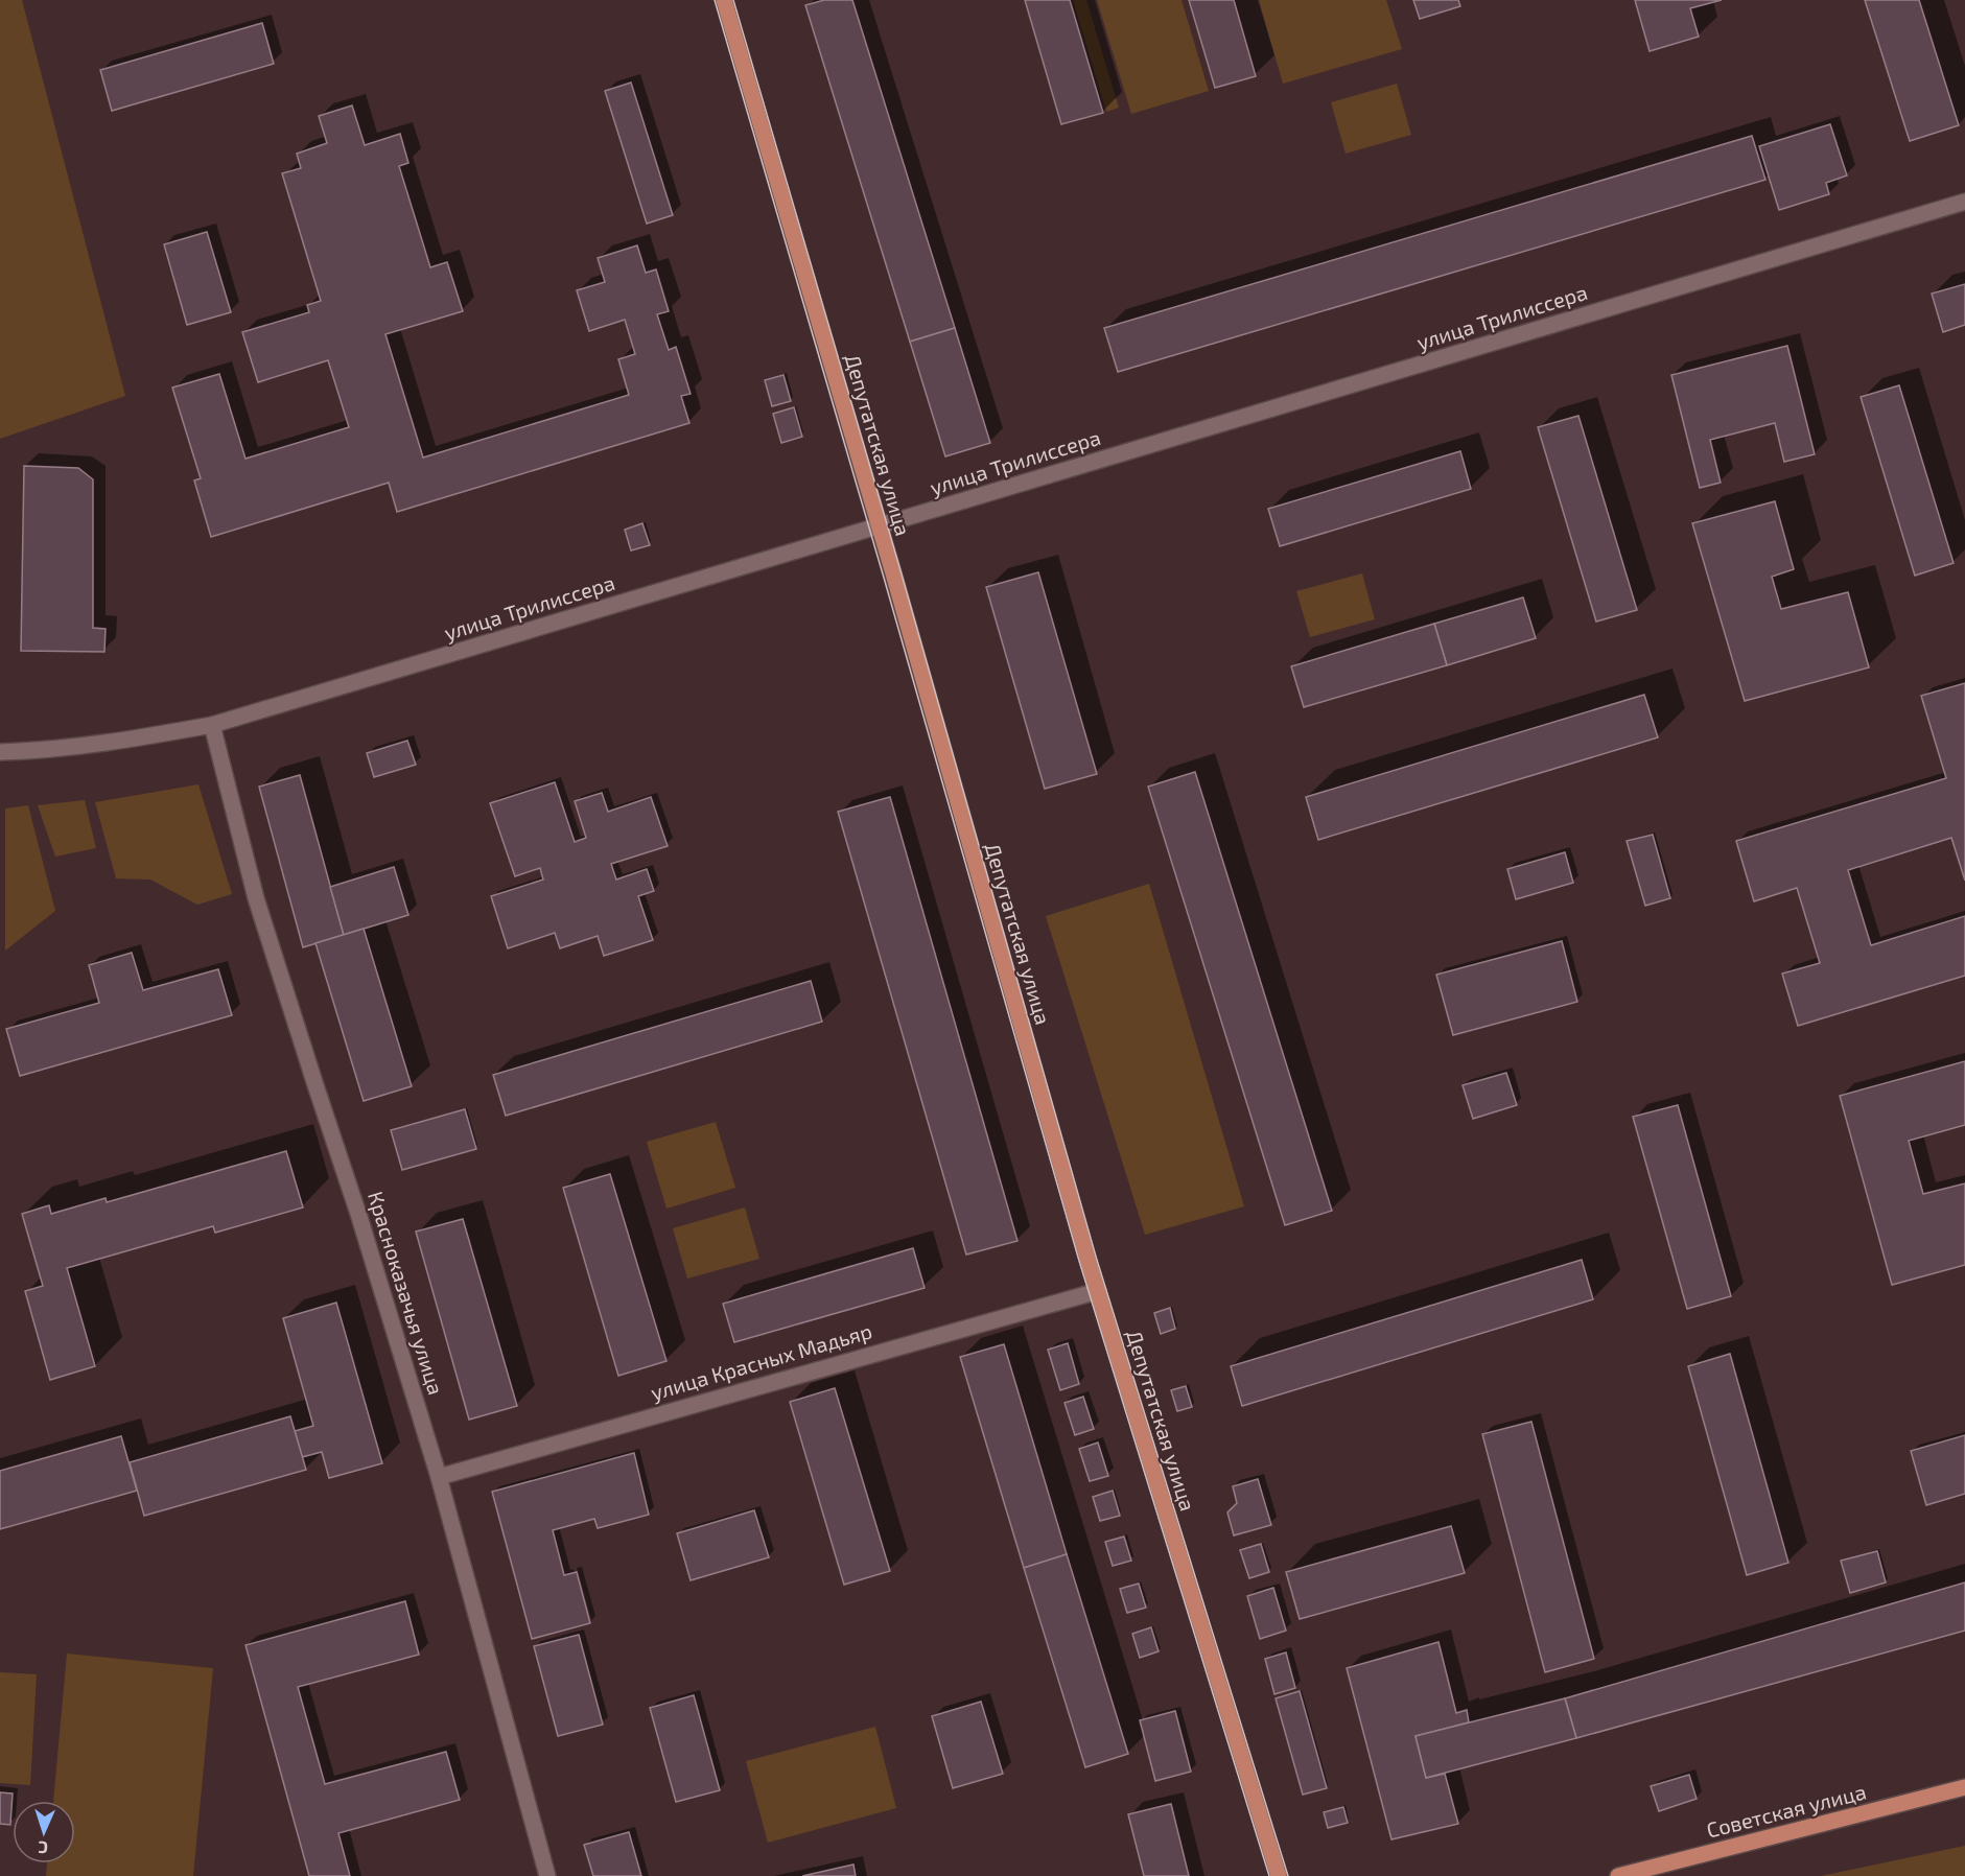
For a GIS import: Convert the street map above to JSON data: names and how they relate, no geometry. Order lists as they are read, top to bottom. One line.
{"streets":{"main road":["Депутатская улица","Советская улица"],"street":["улица Трилиссера","Красноказачья улица","улица Красных Мадьяр"]},"crossings":[["улица Трилиссера","Депутатская улица"],["улица Трилиссера","Красноказачья улица"],["Депутатская улица","улица Красных Мадьяр"],["Красноказачья улица","улица Красных Мадьяр"]],"north":"bottom"}
